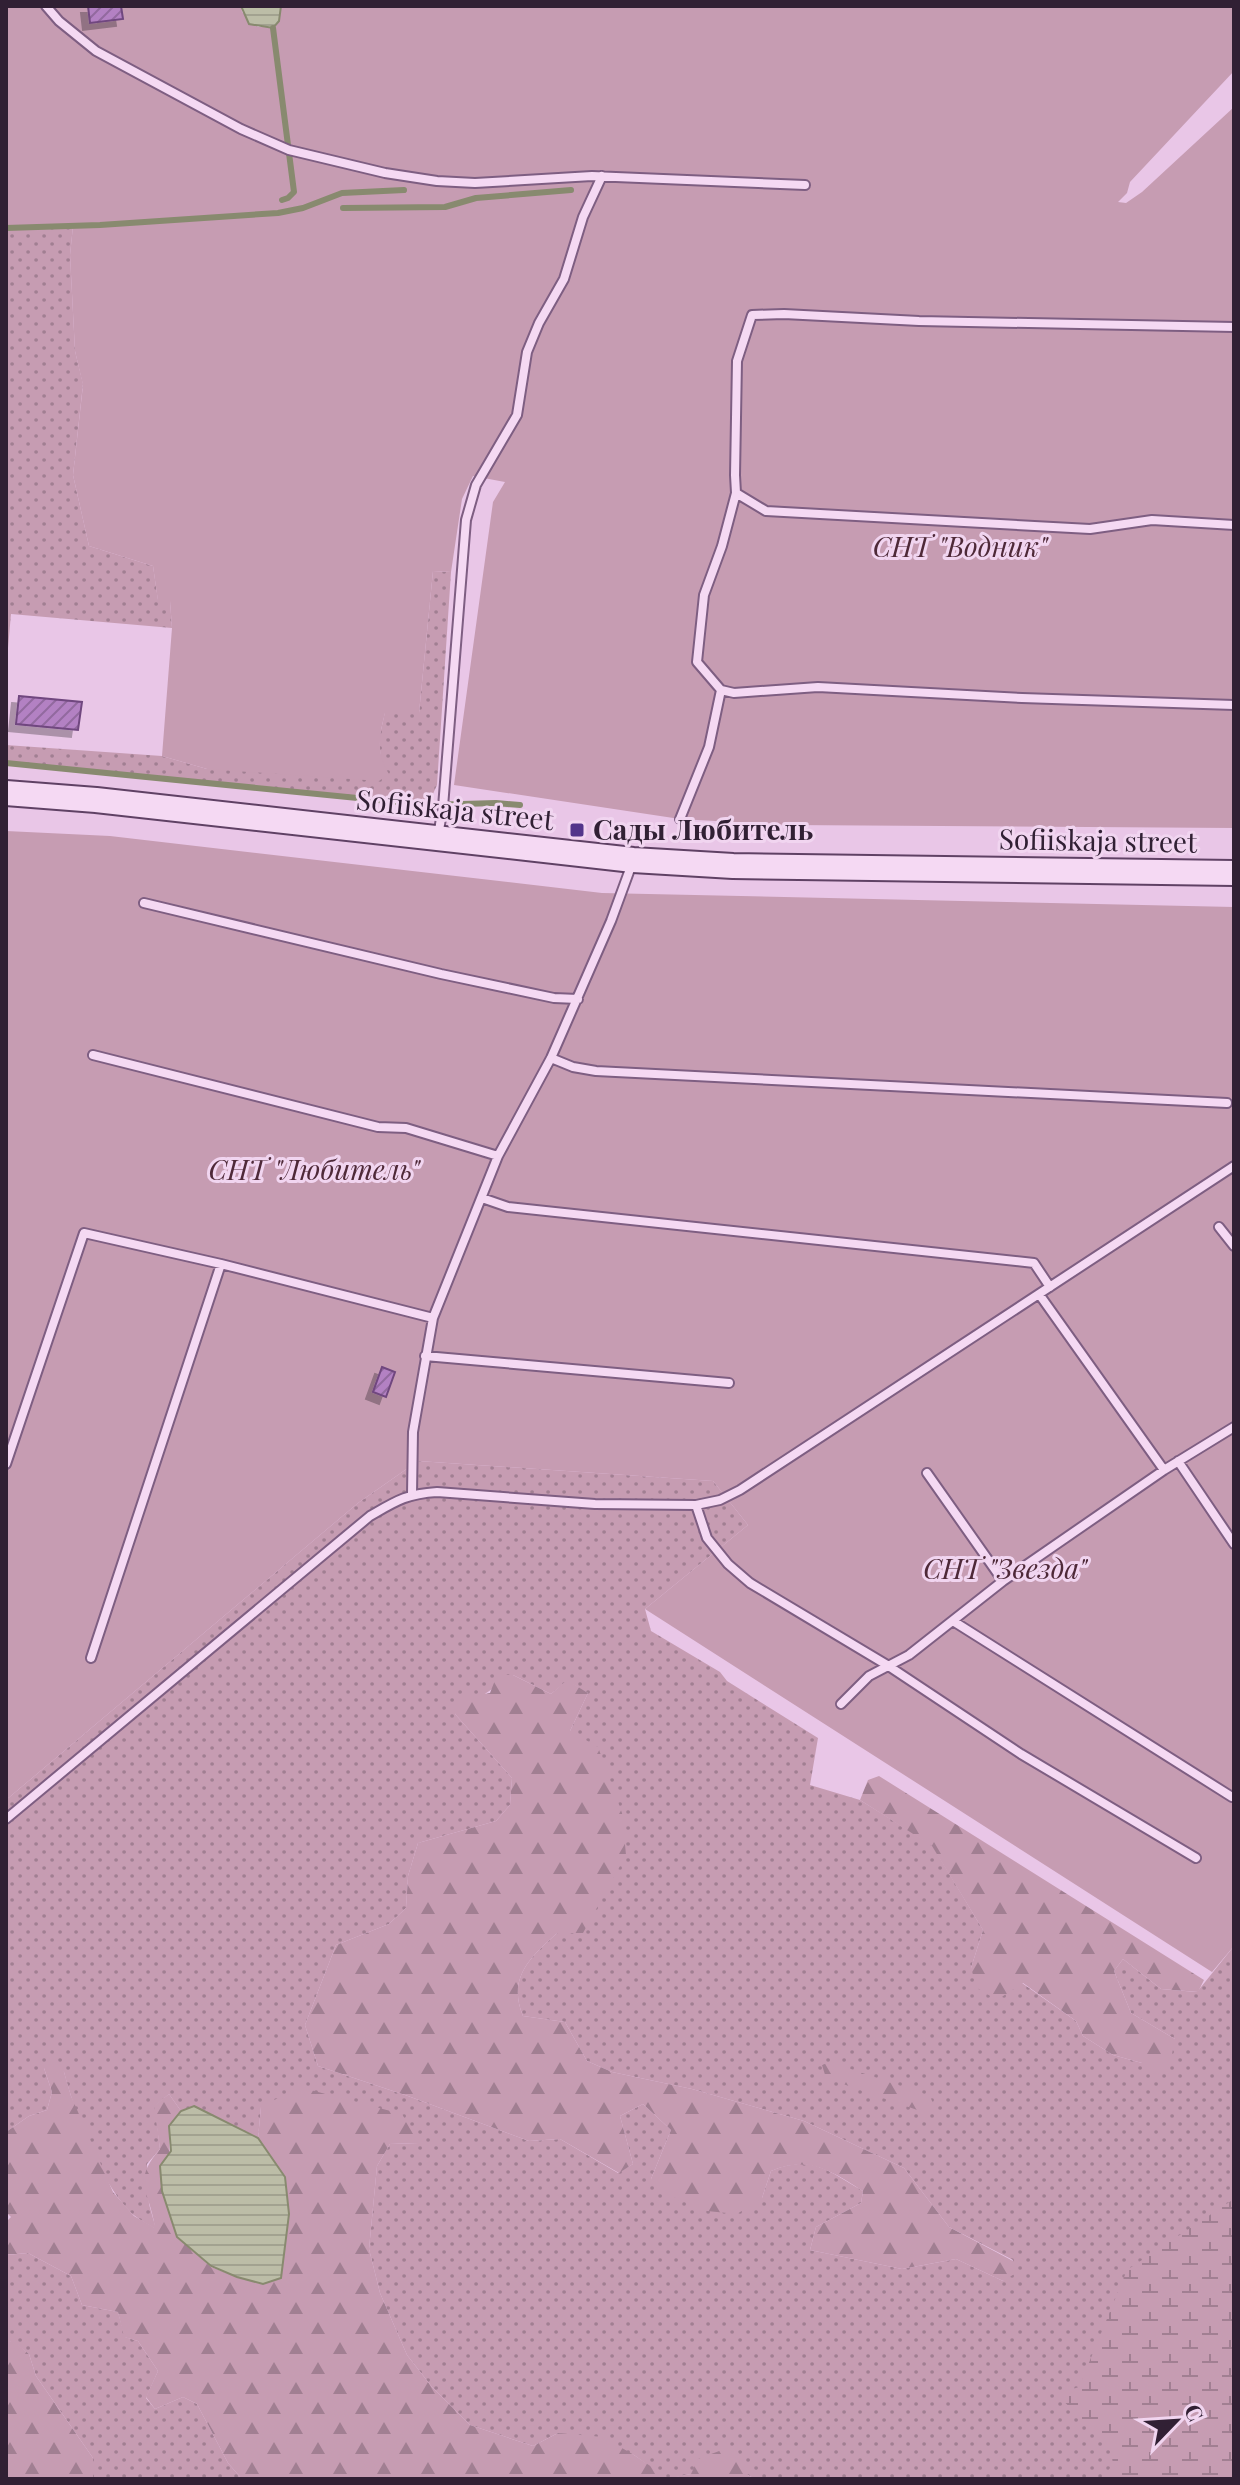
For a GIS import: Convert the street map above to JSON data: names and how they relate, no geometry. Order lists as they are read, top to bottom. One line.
{"streets":{"main road":["Sofiiskaja street"]},"parks":["СНТ \"Водник\"","СНТ \"Любитель\"","СНТ \"Звезда\""],"places":{"transit":["Сады Любитель"]},"north":"top right"}
